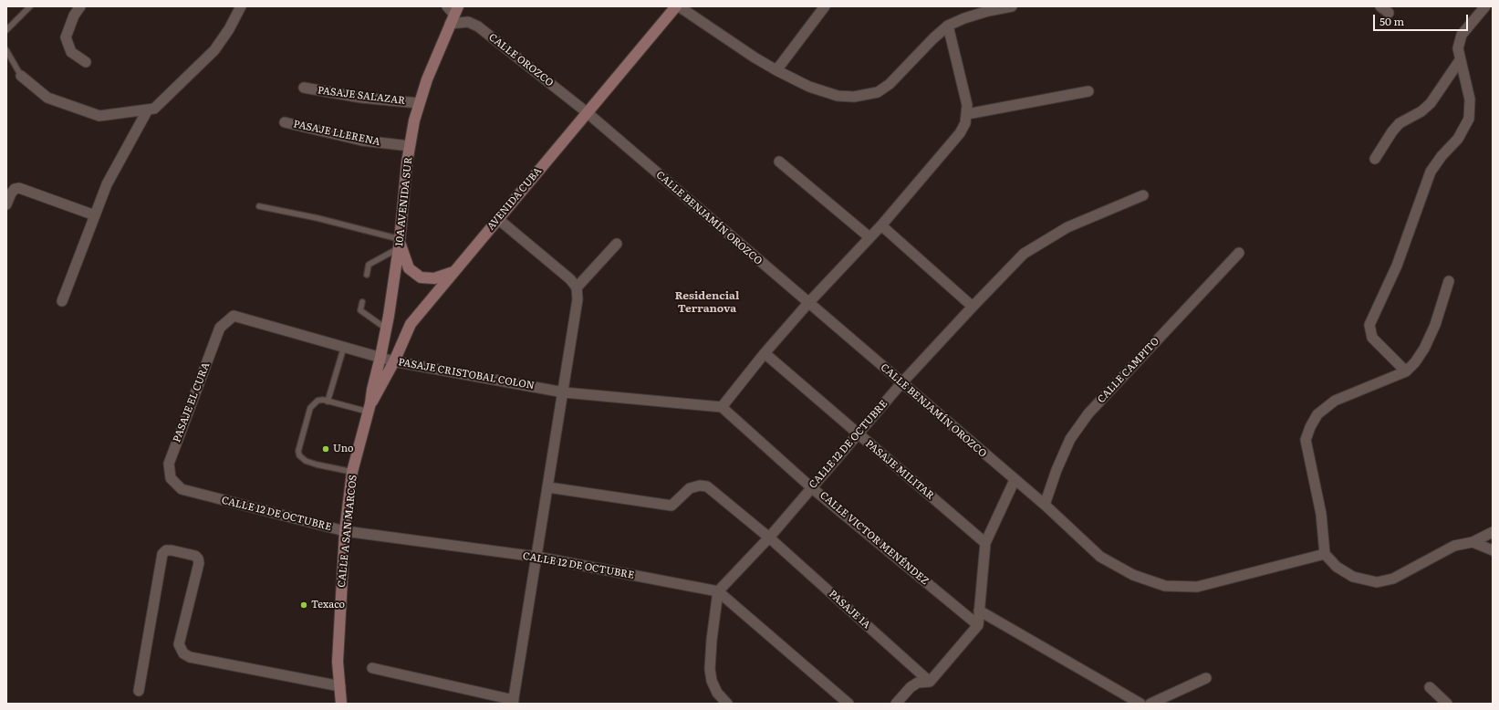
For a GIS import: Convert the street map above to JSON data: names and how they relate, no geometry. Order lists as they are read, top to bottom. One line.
{"streets":{"main road":["AVENIDA CUBA","10A AVENIDA SUR","CALLE A SAN MARCOS"],"street":["CALLE OROZCO","PASAJE SALAZAR","PASAJE LLERENA","CALLE BENJAMÍN OROZCO","CALLE CAMPITO","PASAJE CRISTOBAL COLON","PASAJE EL CURA","CALLE 12 DE OCTUBRE","PASAJE MILITAR","CALLE VICTOR MENÉNDEZ","PASAJE 1A"]},"crossings":[["CALLE OROZCO","AVENIDA CUBA"],["CALLE OROZCO","10A AVENIDA SUR"],["CALLE OROZCO","CALLE BENJAMÍN OROZCO"],["PASAJE SALAZAR","10A AVENIDA SUR"],["PASAJE LLERENA","10A AVENIDA SUR"],["AVENIDA CUBA","10A AVENIDA SUR"],["AVENIDA CUBA","CALLE BENJAMÍN OROZCO"],["AVENIDA CUBA","PASAJE CRISTOBAL COLON"],["AVENIDA CUBA","CALLE A SAN MARCOS"],["10A AVENIDA SUR","PASAJE CRISTOBAL COLON"],["10A AVENIDA SUR","CALLE A SAN MARCOS"],["CALLE BENJAMÍN OROZCO","CALLE CAMPITO"],["CALLE BENJAMÍN OROZCO","CALLE 12 DE OCTUBRE"],["PASAJE CRISTOBAL COLON","PASAJE EL CURA"],["PASAJE CRISTOBAL COLON","CALLE VICTOR MENÉNDEZ"],["PASAJE EL CURA","CALLE 12 DE OCTUBRE"],["CALLE 12 DE OCTUBRE","PASAJE MILITAR"],["CALLE 12 DE OCTUBRE","CALLE A SAN MARCOS"],["CALLE 12 DE OCTUBRE","CALLE VICTOR MENÉNDEZ"],["CALLE 12 DE OCTUBRE","PASAJE 1A"]],"districts":["Residencial Terranova"],"places":["Uno","Texaco"],"scale_bar":"50 m"}
